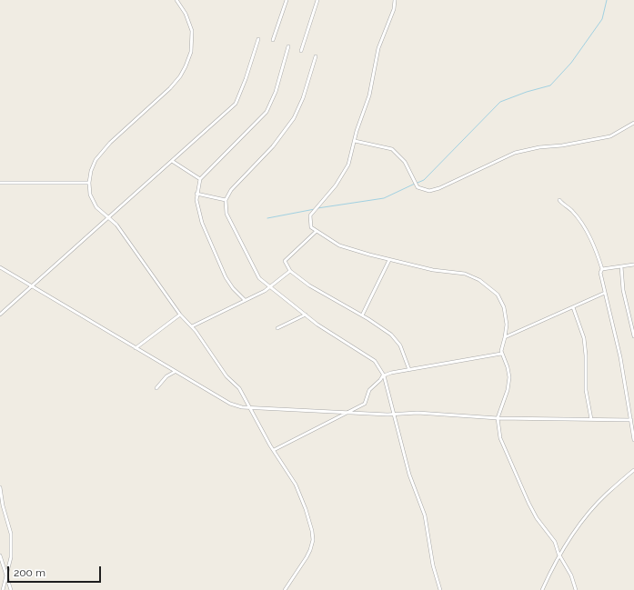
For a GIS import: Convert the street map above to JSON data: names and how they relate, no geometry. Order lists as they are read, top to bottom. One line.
{"scale_bar":"200 m"}
